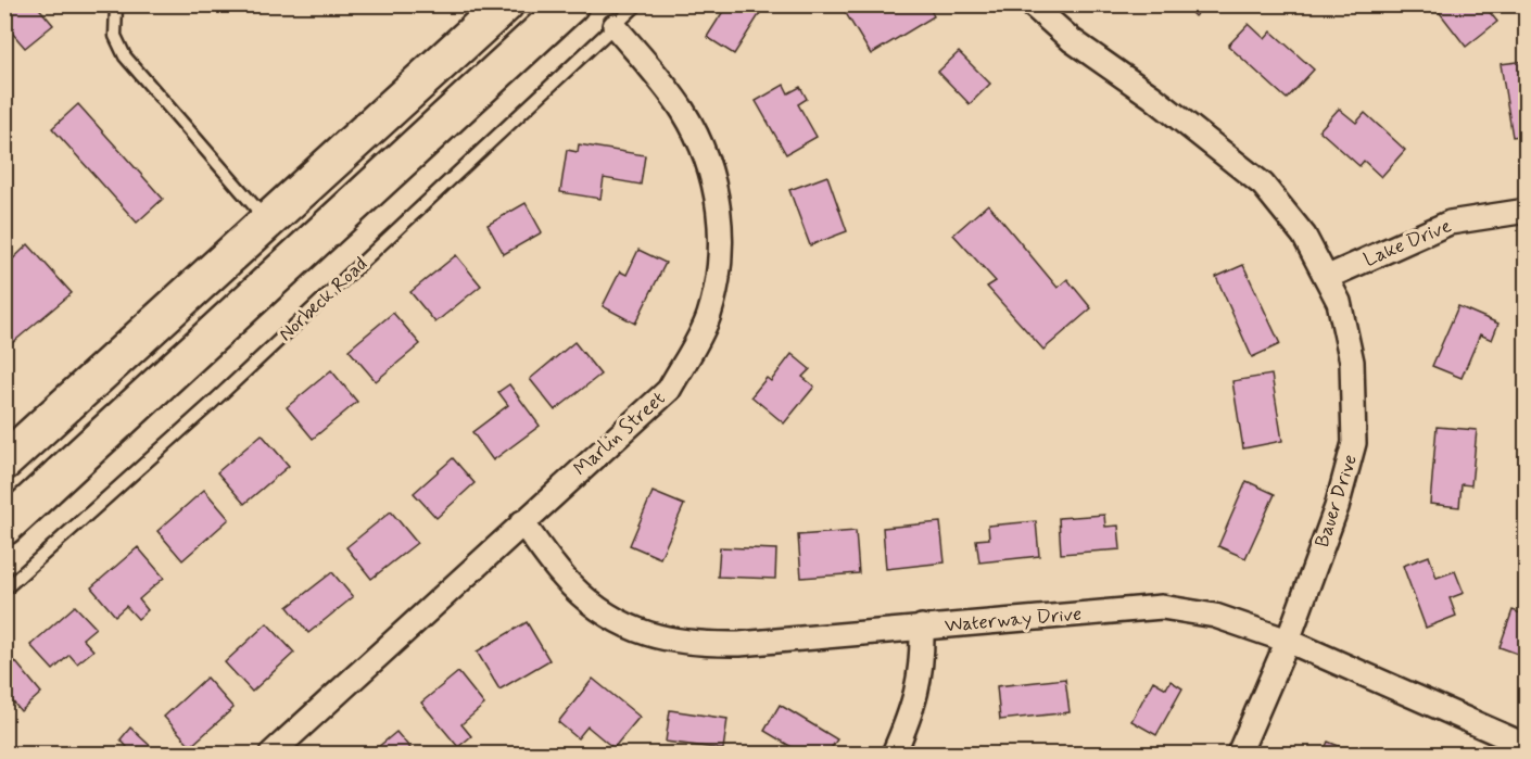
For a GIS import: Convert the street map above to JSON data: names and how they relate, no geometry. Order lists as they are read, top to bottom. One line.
{"streets":{"street":["Lake Drive","Marlin Street","Bauer Drive","Waterway Drive"],"lane":["Norbeck Road"]},"crossings":[["Lake Drive","Bauer Drive"],["Norbeck Road","Marlin Street"],["Marlin Street","Waterway Drive"],["Bauer Drive","Waterway Drive"]]}
